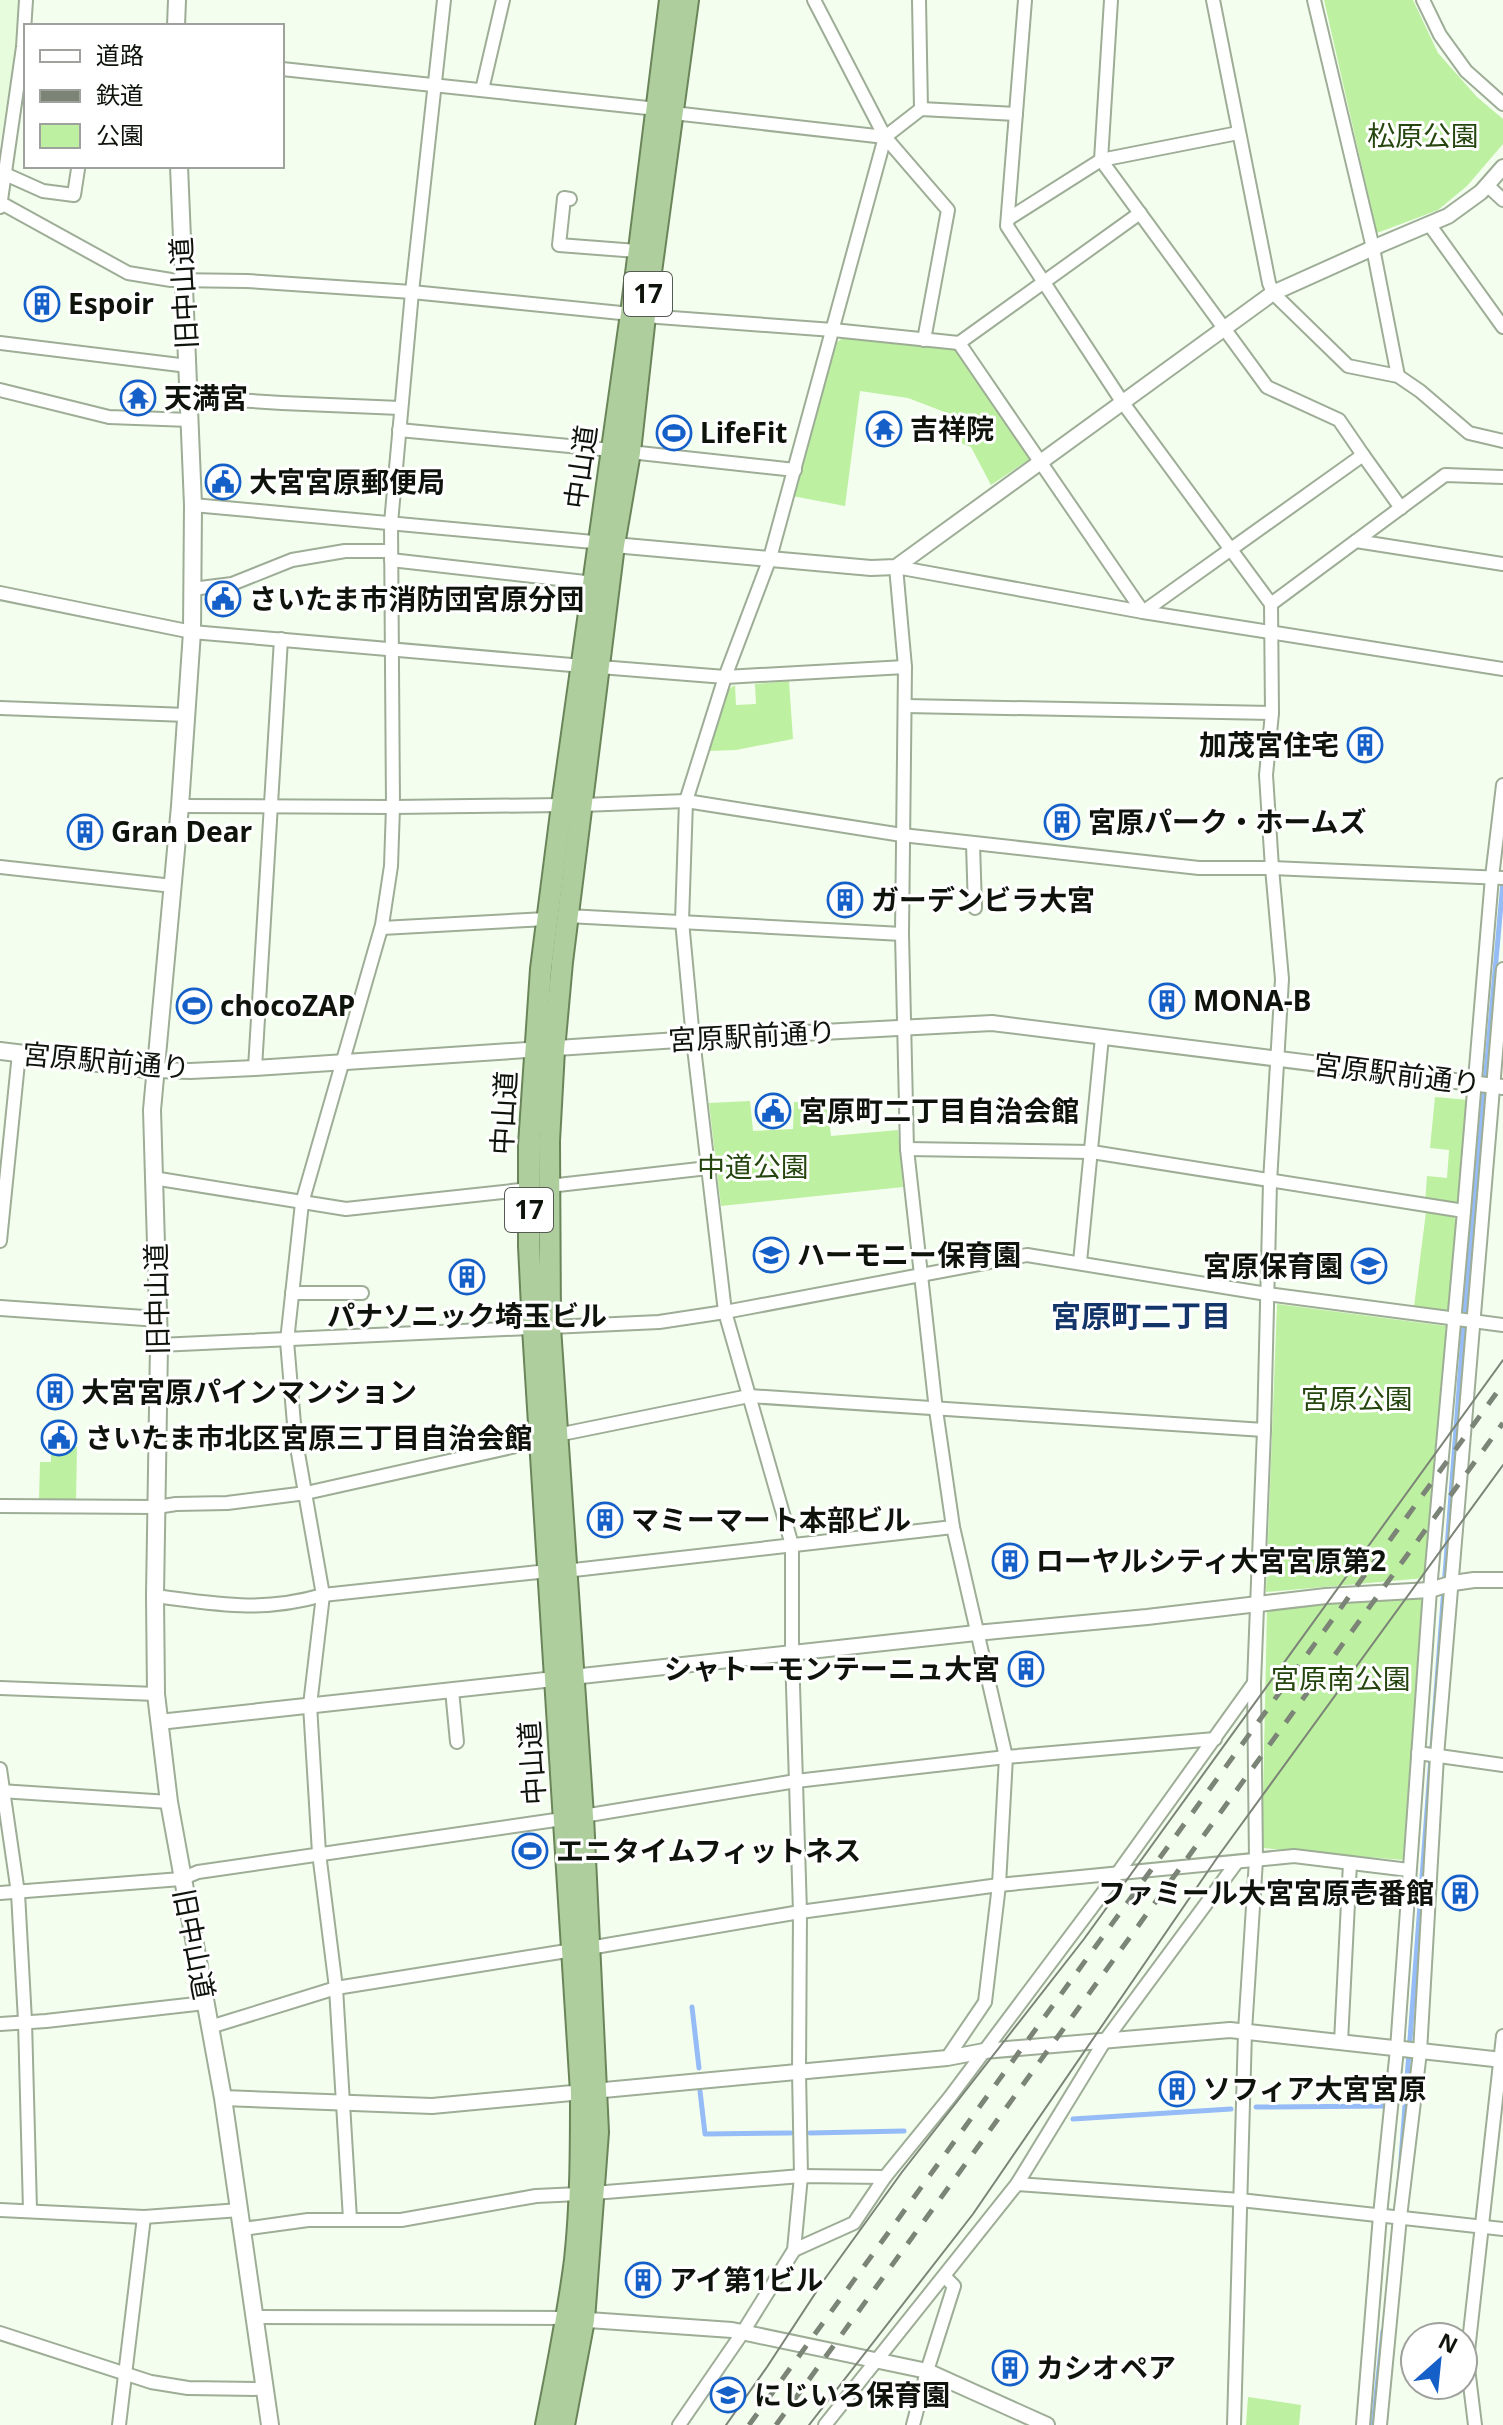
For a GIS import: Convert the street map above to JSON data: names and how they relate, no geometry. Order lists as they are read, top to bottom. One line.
{"streets":{"highway":["17","中山道"],"main road":["旧中山道","宮原駅前通り"]},"crossings":[["旧中山道","宮原駅前通り"],["中山道","宮原駅前通り"]],"districts":["宮原町二丁目"],"parks":["松原公園","中道公園","宮原公園","宮原南公園"],"places":{"building":["Espoir","加茂宮住宅","宮原パーク・ホームズ","Gran Dear","ガーデンビラ大宮","MONA-B","パナソニック埼玉ビル","大宮宮原パインマンション","マミーマート本部ビル","ローヤルシティ大宮宮原第2","シャトーモンテーニュ大宮","ファミール大宮宮原壱番館","ソフィア大宮宮原","アイ第1ビル","カシオペア"],"temple":["天満宮","吉祥院"],"sports":["LifeFit","chocoZAP","エニタイムフィットネス"],"public building":["大宮宮原郵便局","さいたま市消防団宮原分団","宮原町二丁目自治会館","さいたま市北区宮原三丁目自治会館"],"school or university":["ハーモニー保育園","宮原保育園","にじいろ保育園"]},"legend":["道路","鉄道","公園"],"north":"top right"}
